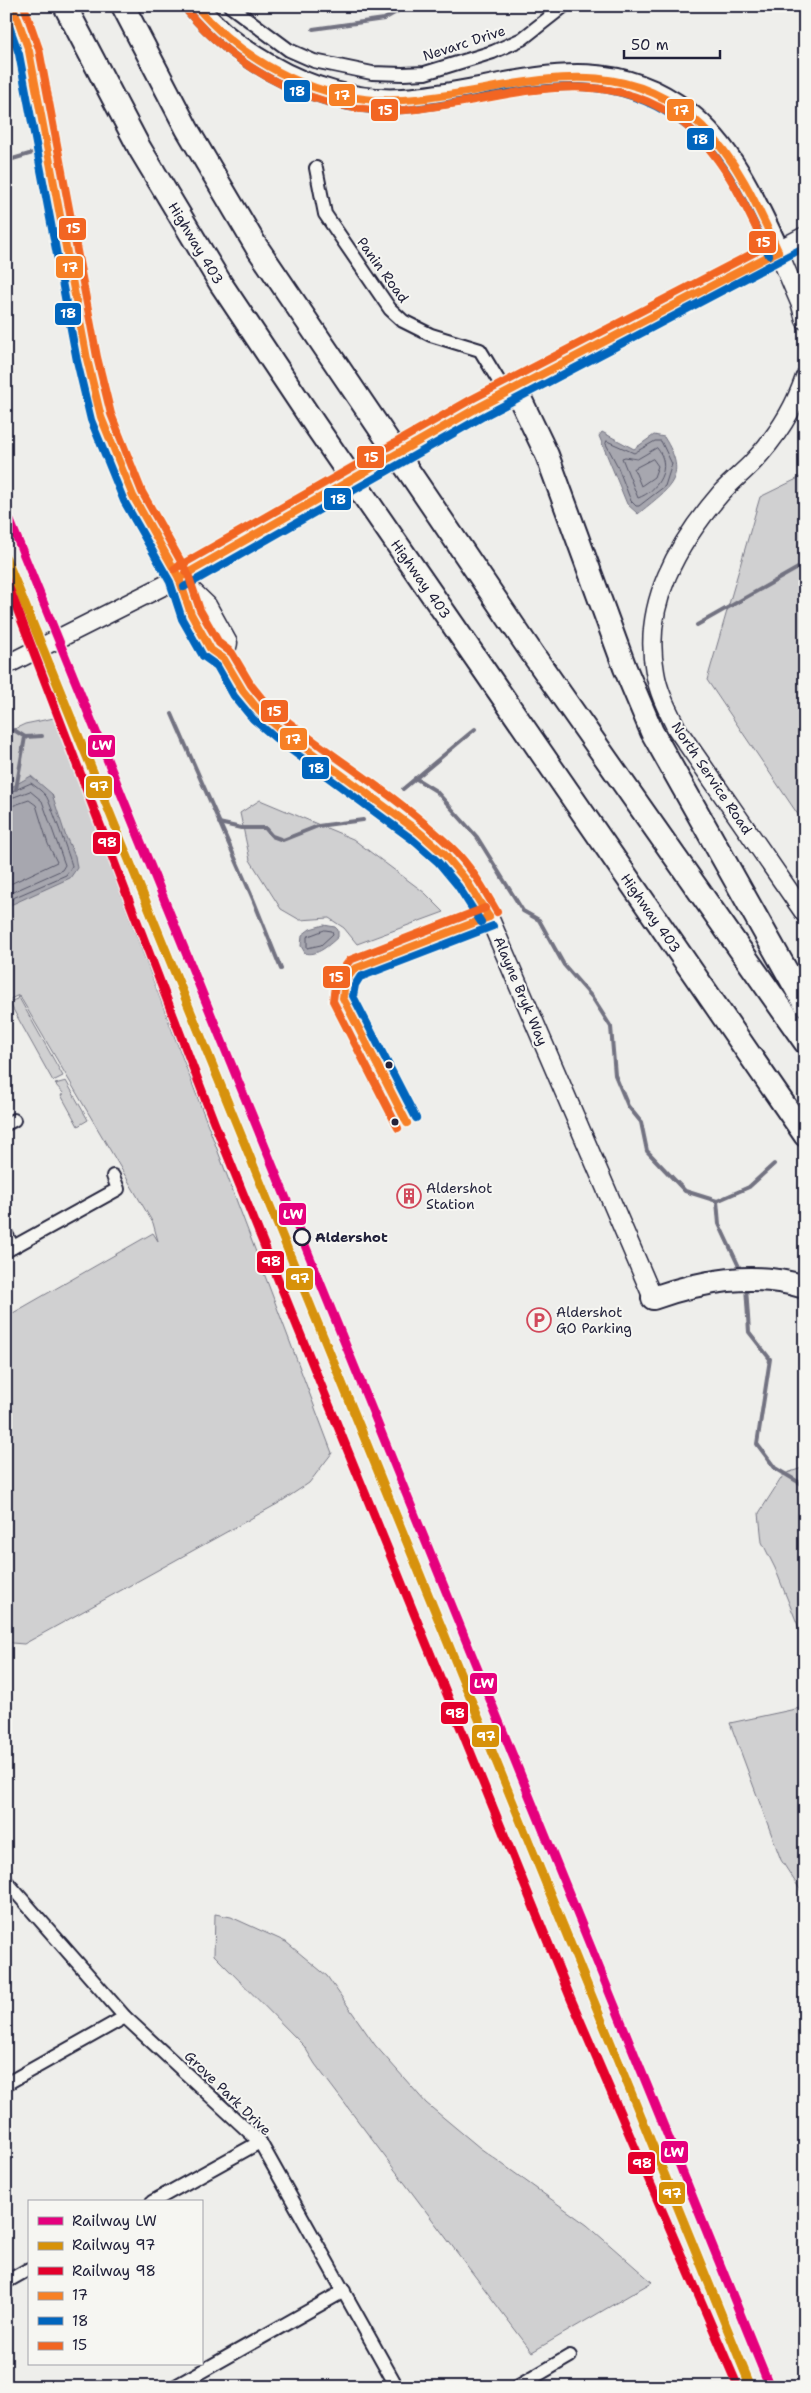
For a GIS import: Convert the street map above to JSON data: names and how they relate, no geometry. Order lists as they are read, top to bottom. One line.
{"streets":{"highway":["Highway 403"],"street":["Nevarc Drive","Panin Road","North Service Road","Alayne Bryk Way","Grove Park Drive"]},"places":{"building":["Aldershot Station"],"other":["Aldershot"],"parking":["Aldershot GO Parking"]},"lines":["transit line 17","transit line 15","transit line 18","rail line LW","rail line 97","rail line 98"],"legend":["Railway LW","Railway 97","Railway 98","17","18","15"],"scale_bar":"50 m"}
